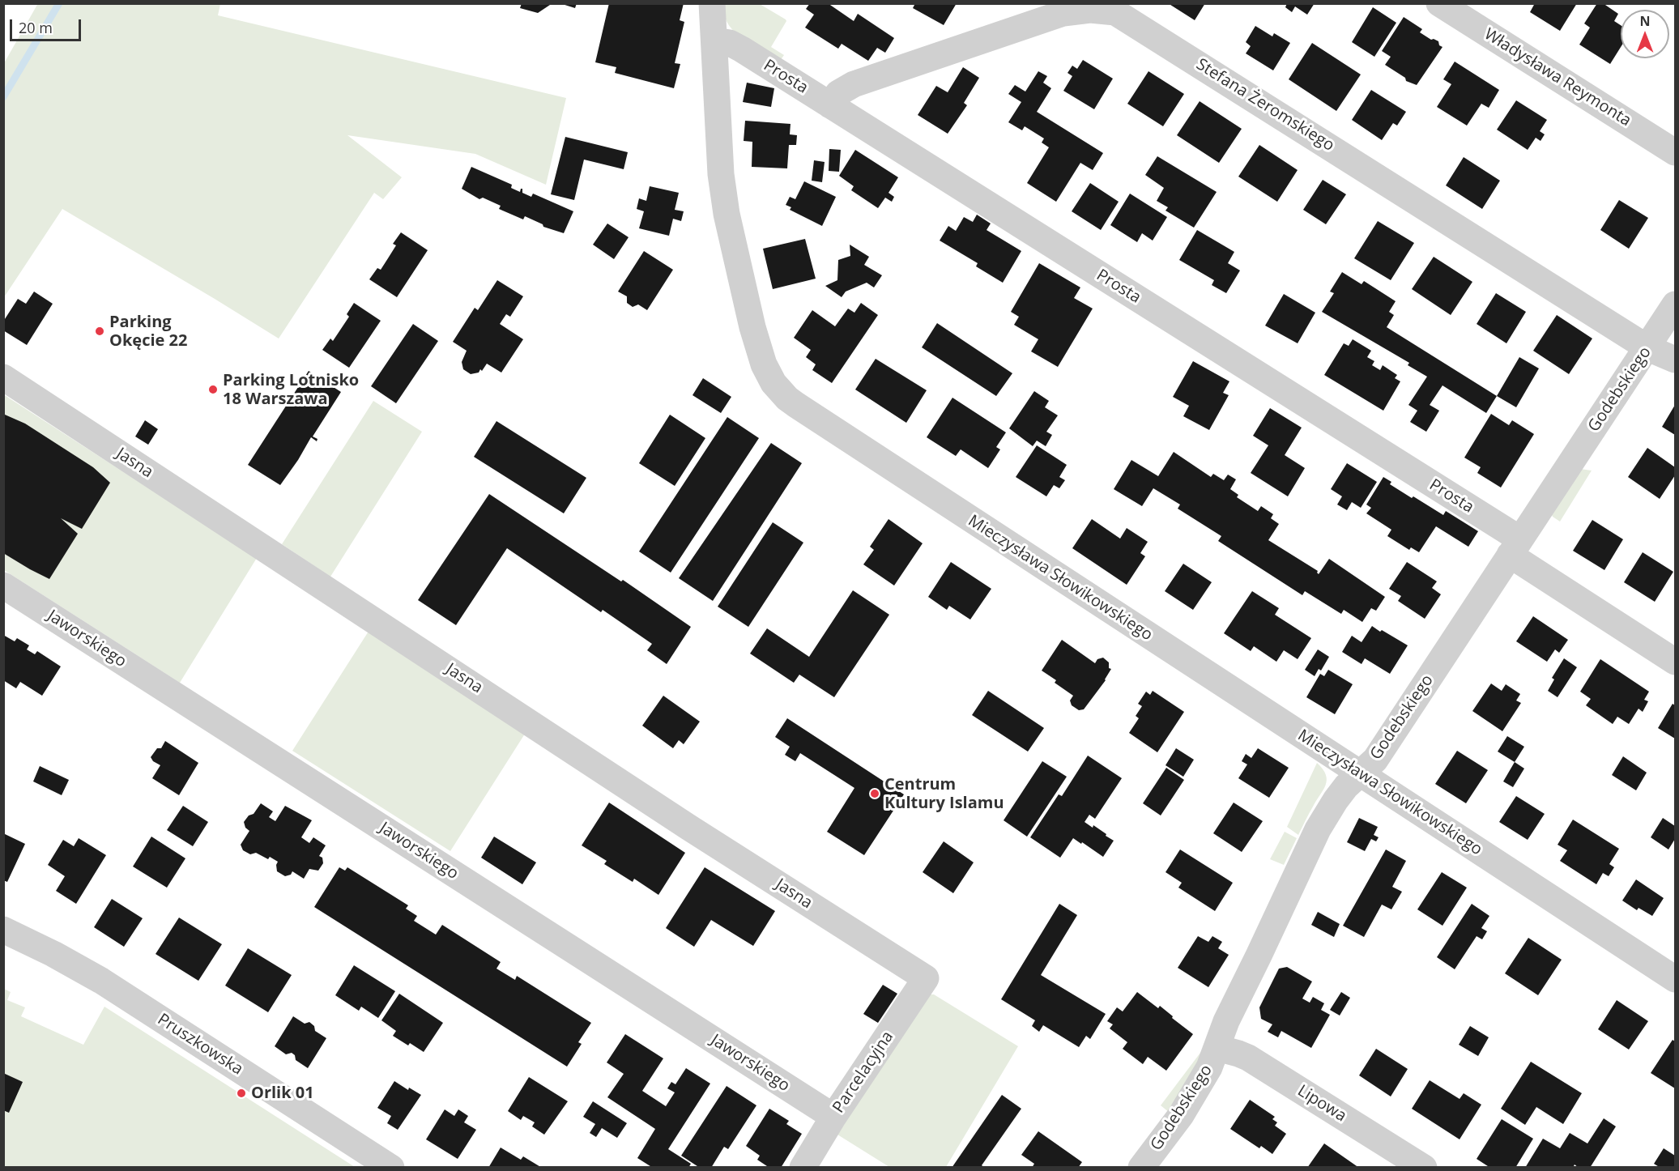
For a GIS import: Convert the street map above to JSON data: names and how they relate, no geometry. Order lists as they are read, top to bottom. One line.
{"streets":{"street":["Prosta","Władysława Reymonta","Stefana Żeromskiego","Godebskiego","Jasna","Mieczysława Słowikowskiego","Jaworskiego","Pruszkowska","Parcelacyjna","Lipowa"]},"crossings":[["Prosta","Stefana Żeromskiego"],["Prosta","Godebskiego"],["Prosta","Mieczysława Słowikowskiego"],["Stefana Żeromskiego","Godebskiego"],["Godebskiego","Mieczysława Słowikowskiego"],["Godebskiego","Lipowa"],["Jasna","Parcelacyjna"],["Jaworskiego","Parcelacyjna"]],"places":["Parking Okęcie 22","Parking Lotnisko 18 Warszawa","Centrum Kultury Islamu","Orlik 01"],"scale_bar":"20 m","north":"top"}
